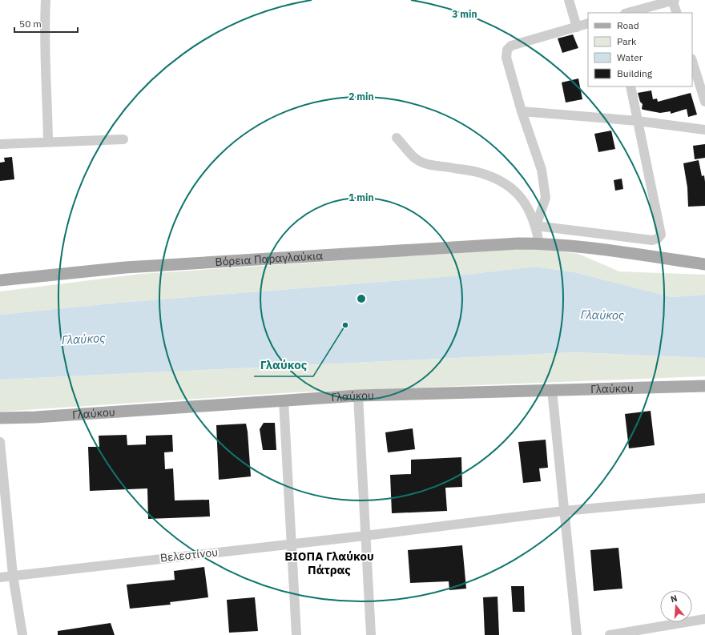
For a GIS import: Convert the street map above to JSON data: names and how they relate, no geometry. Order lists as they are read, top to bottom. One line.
{"streets":{"main road":["Βόρεια Παραγλαύκια","Γλαύκου"],"street":["Βελεστίνου"]},"districts":["ΒΙΟΠΑ Γλαύκου Πάτρας"],"water":["Γλαύκος"],"places":["Γλαύκος"],"legend":["Road","Park","Water","Building"],"scale_bar":"50 m","north":"top","rings":["3 min","2 min","1 min"]}
